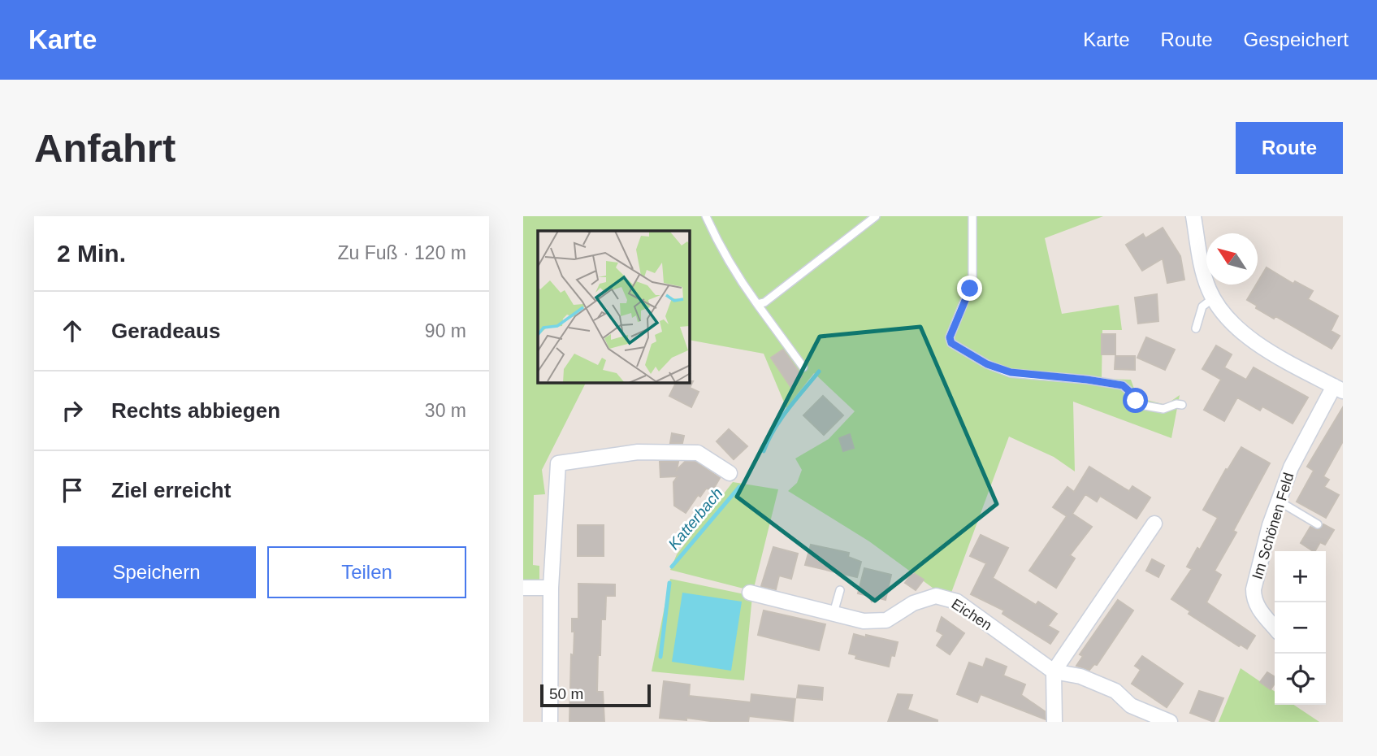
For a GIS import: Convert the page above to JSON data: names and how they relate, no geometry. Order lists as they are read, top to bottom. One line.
{"streets":{"street":["Im Schönen Feld","Eichen"]},"water":["Katterbach"],"scale_bar":"50 m","north":"top left","page":{"header":"Karte","nav":["Karte","Route","Gespeichert"],"buttons":["Route",["Speichern","Teilen"]],"title":"Anfahrt","heading":["2 Min.","Zu Fuß · 120 m"],"list":[["Geradeaus","90 m"],["Rechts abbiegen","30 m"],"Ziel erreicht"],"map_buttons":["+","−"],"scale":"50 m"}}
